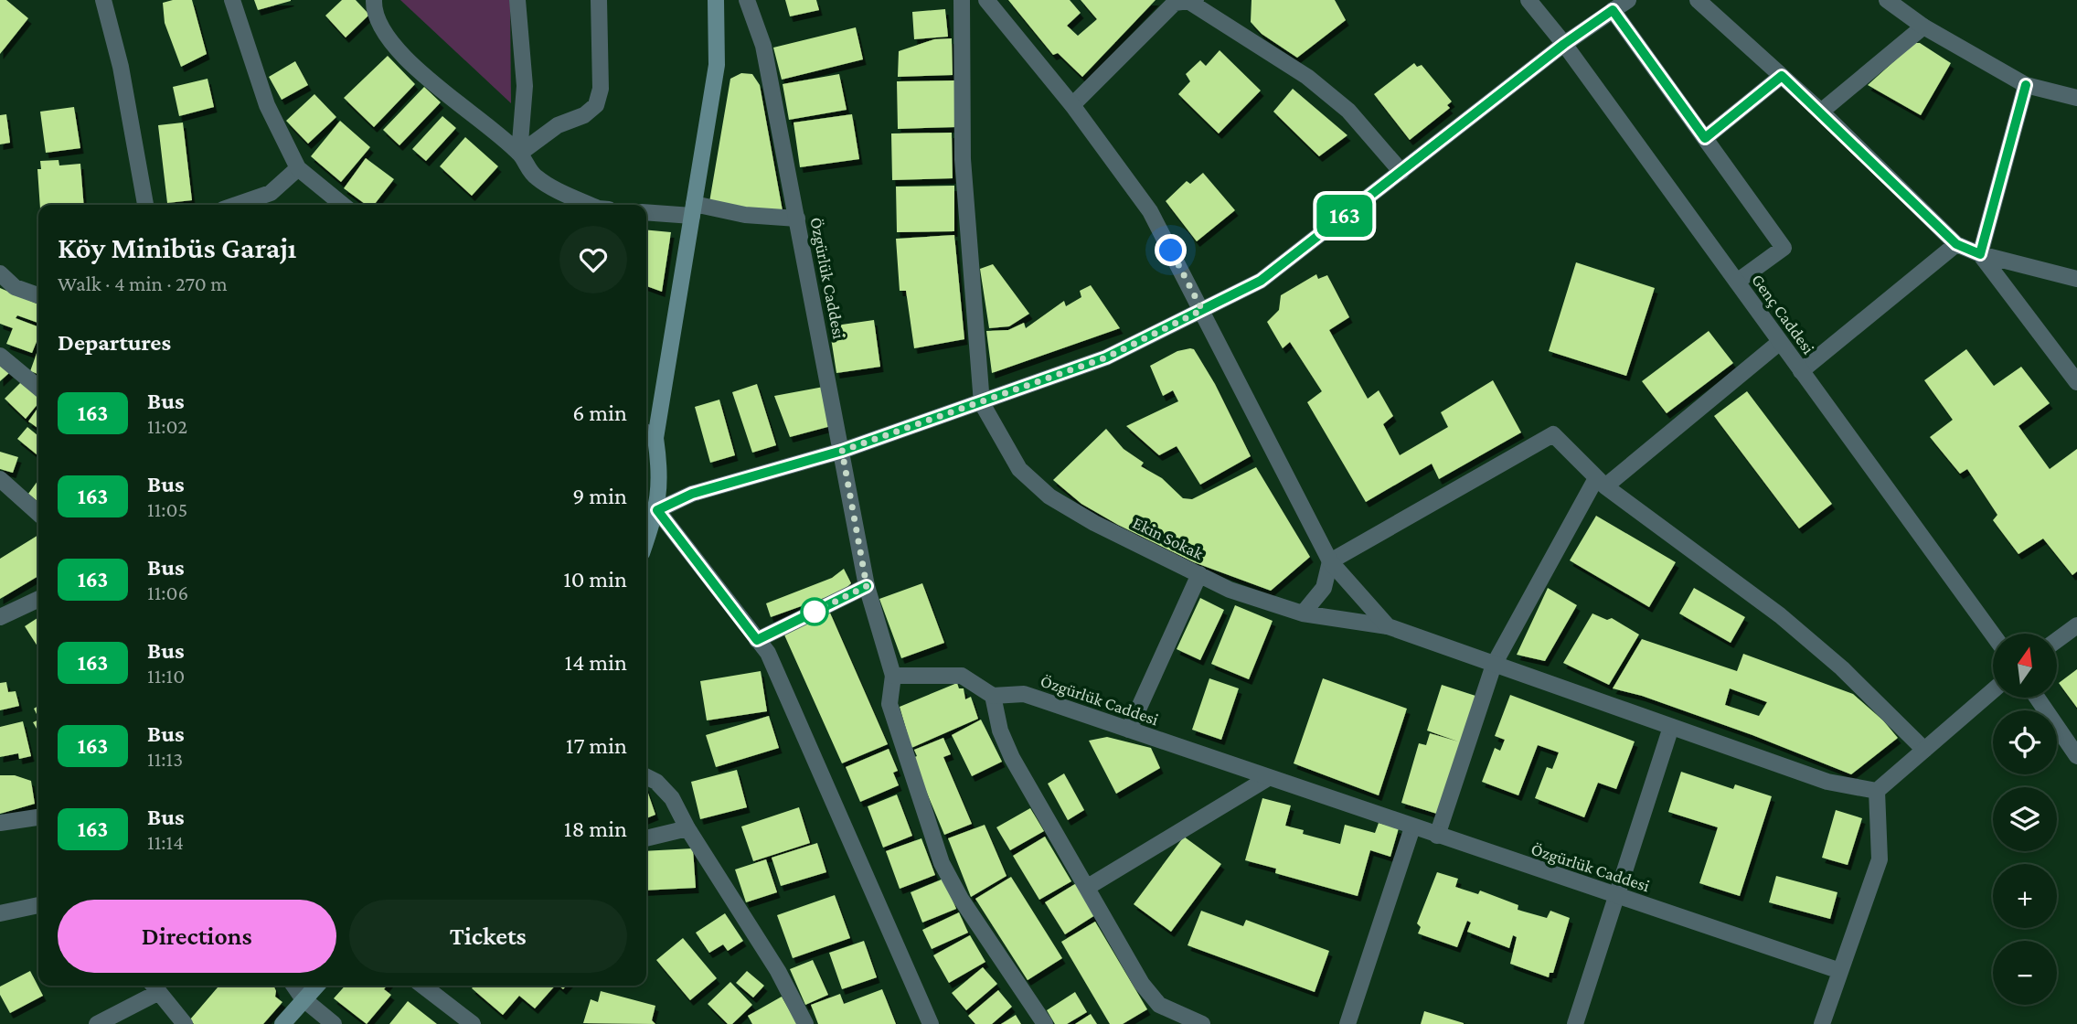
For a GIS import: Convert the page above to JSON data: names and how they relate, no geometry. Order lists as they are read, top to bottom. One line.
{"streets":{"street":["Özgürlük Caddesi","Genç Caddesi","Ekin Sokak"]},"lines":["bus line 163"],"north":"top","page":{"on_map":"163","heading":[["Köy Minibüs Garajı","Walk · 4 min · 270 m"],"Departures"],"list":[{"mark":"163","name":"Bus","note":"11:02","value":"6 min"},{"mark":"163","name":"Bus","note":"11:05","value":"9 min"},{"mark":"163","name":"Bus","note":"11:06","value":"10 min"},{"mark":"163","name":"Bus","note":"11:10","value":"14 min"},{"mark":"163","name":"Bus","note":"11:13","value":"17 min"},{"mark":"163","name":"Bus","note":"11:14","value":"18 min"}],"map_buttons":["+","−"],"buttons":["Directions","Tickets"]}}
